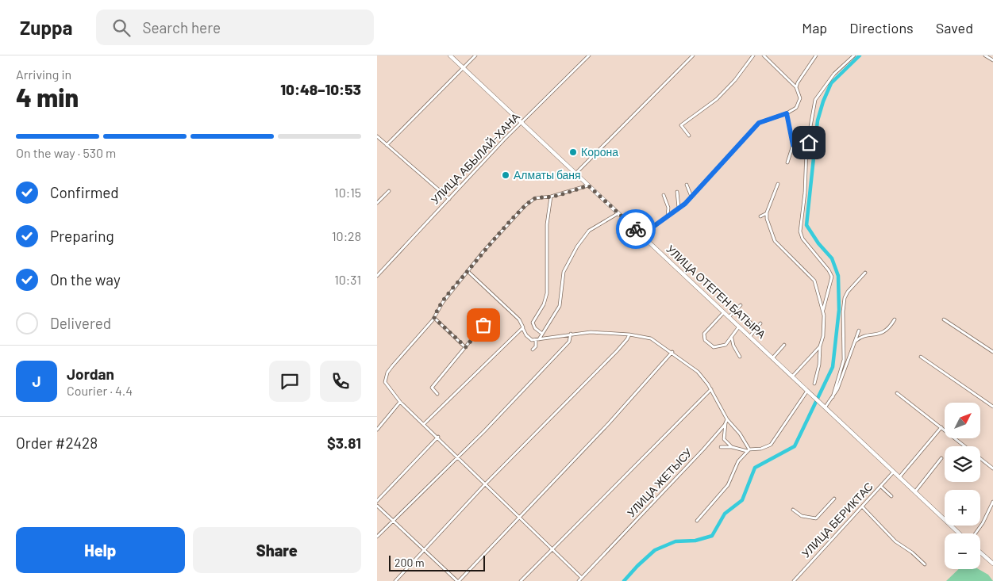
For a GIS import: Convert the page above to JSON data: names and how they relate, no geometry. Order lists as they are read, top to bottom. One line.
{"streets":{"main road":["УЛИЦА ОТЕГЕН БАТЫРА"],"street":["УЛИЦА АБЫЛАЙ-ХАНА","УЛИЦА ЖЕТЫСУ","УЛИЦА БЕРИКТАС"]},"crossings":[["УЛИЦА АБЫЛАЙ-ХАНА","УЛИЦА ОТЕГЕН БАТЫРА"],["УЛИЦА ОТЕГЕН БАТЫРА","УЛИЦА БЕРИКТАС"]],"places":["Корона","Алматы баня"],"scale_bar":"200 m","north":"top right","page":{"header":"Zuppa","search":"Search here","nav":["Map","Directions","Saved"],"heading":["4 min","Arriving in","10:48–10:53"],"panel":["Jordan","Courier · 4.4","Order #2428","$3.81"],"bar":"On the way · 530 m","list":[["Confirmed","10:15"],["Preparing","10:28"],["On the way","10:31"],"Delivered"],"round":"J","map_buttons":["+","−"],"buttons":["Help","Share"],"scale":"200 m"}}
